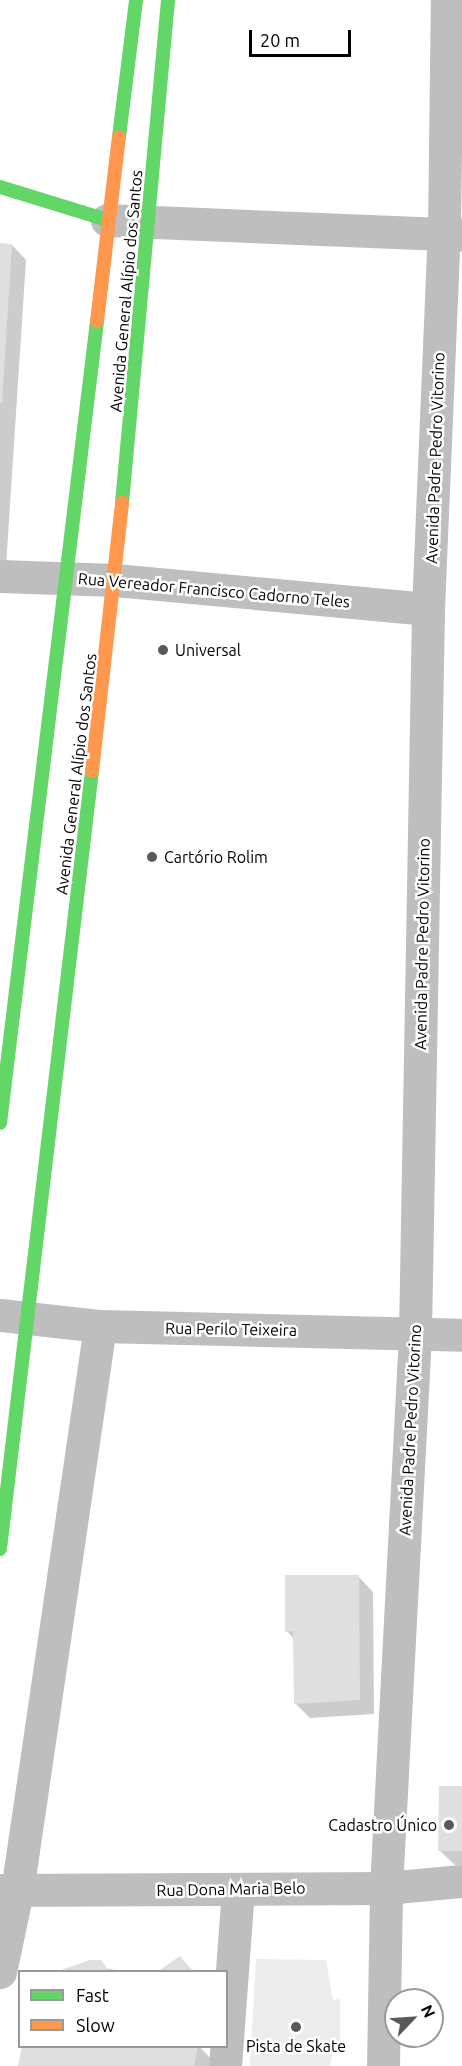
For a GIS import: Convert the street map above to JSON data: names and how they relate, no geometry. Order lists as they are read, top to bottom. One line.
{"streets":{"main road":["Avenida General Alípio dos Santos"],"street":["Avenida Padre Pedro Vitorino","Rua Vereador Francisco Cadorno Teles","Rua Perilo Teixeira","Rua Dona Maria Belo"]},"crossings":[["Avenida General Alípio dos Santos","Rua Vereador Francisco Cadorno Teles"],["Avenida General Alípio dos Santos","Rua Perilo Teixeira"],["Avenida Padre Pedro Vitorino","Rua Vereador Francisco Cadorno Teles"],["Avenida Padre Pedro Vitorino","Rua Perilo Teixeira"],["Avenida Padre Pedro Vitorino","Rua Dona Maria Belo"]],"places":["Universal","Cartório Rolim","Cadastro Único","Pista de Skate"],"legend":["Fast","Slow"],"scale_bar":"20 m","north":"top right"}
